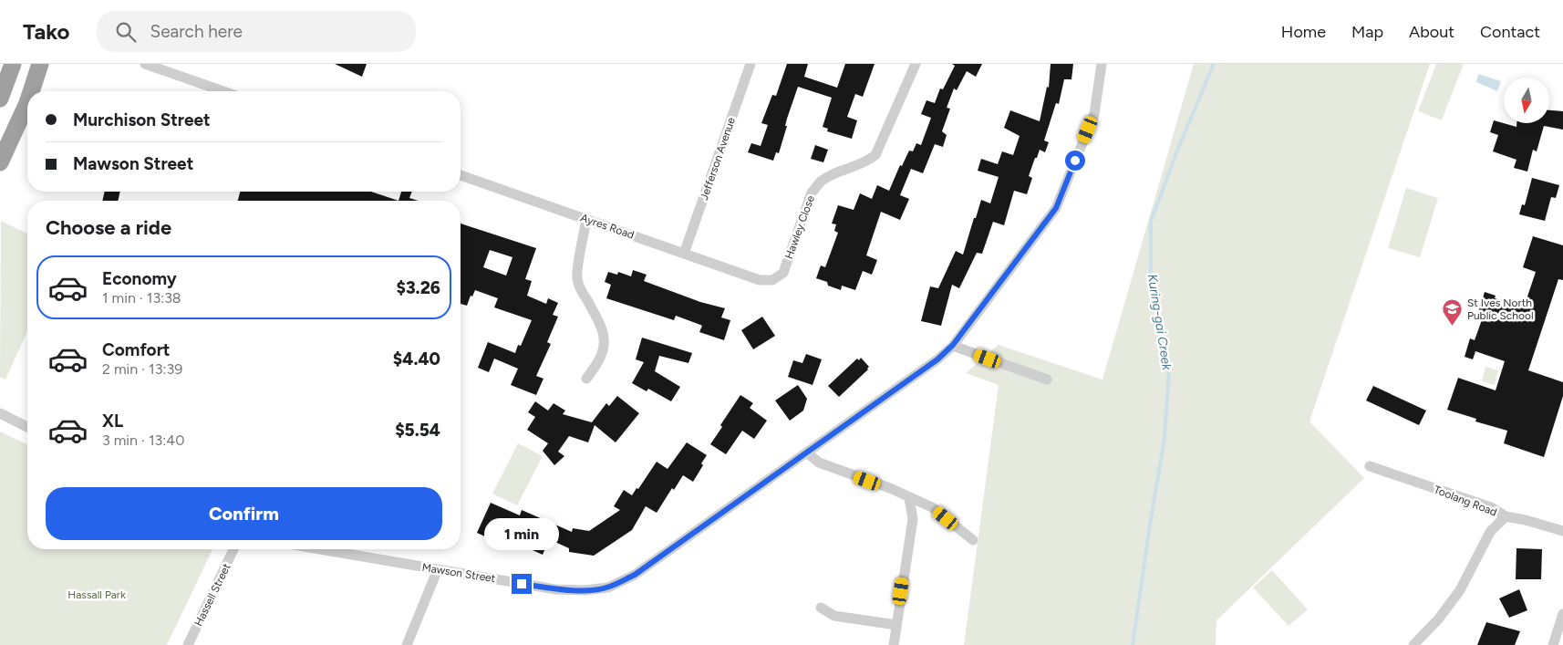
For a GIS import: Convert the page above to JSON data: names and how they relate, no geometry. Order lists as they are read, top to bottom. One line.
{"streets":{"street":["Jefferson Avenue","Ayres Road","Hawley Close","Toolang Road","Mawson Street","Hassell Street"]},"crossings":[["Jefferson Avenue","Ayres Road"],["Ayres Road","Hawley Close"]],"water":["Kuring-gai Creek"],"parks":["Hassall Park"],"places":{"school or university":["St Ives North Public School"]},"north":"bottom","page":{"header":"Tako","search":"Search here","nav":["Home","Map","About","Contact"],"banner":["Murchison Street","Mawson Street"],"heading":"Choose a ride","list":[{"name":"Economy","note":"1 min · 13:38","value":"$3.26"},{"name":"Comfort","note":"2 min · 13:39","value":"$4.40"},{"name":"XL","note":"3 min · 13:40","value":"$5.54"}],"buttons":"Confirm","bubble":"1 min"}}
